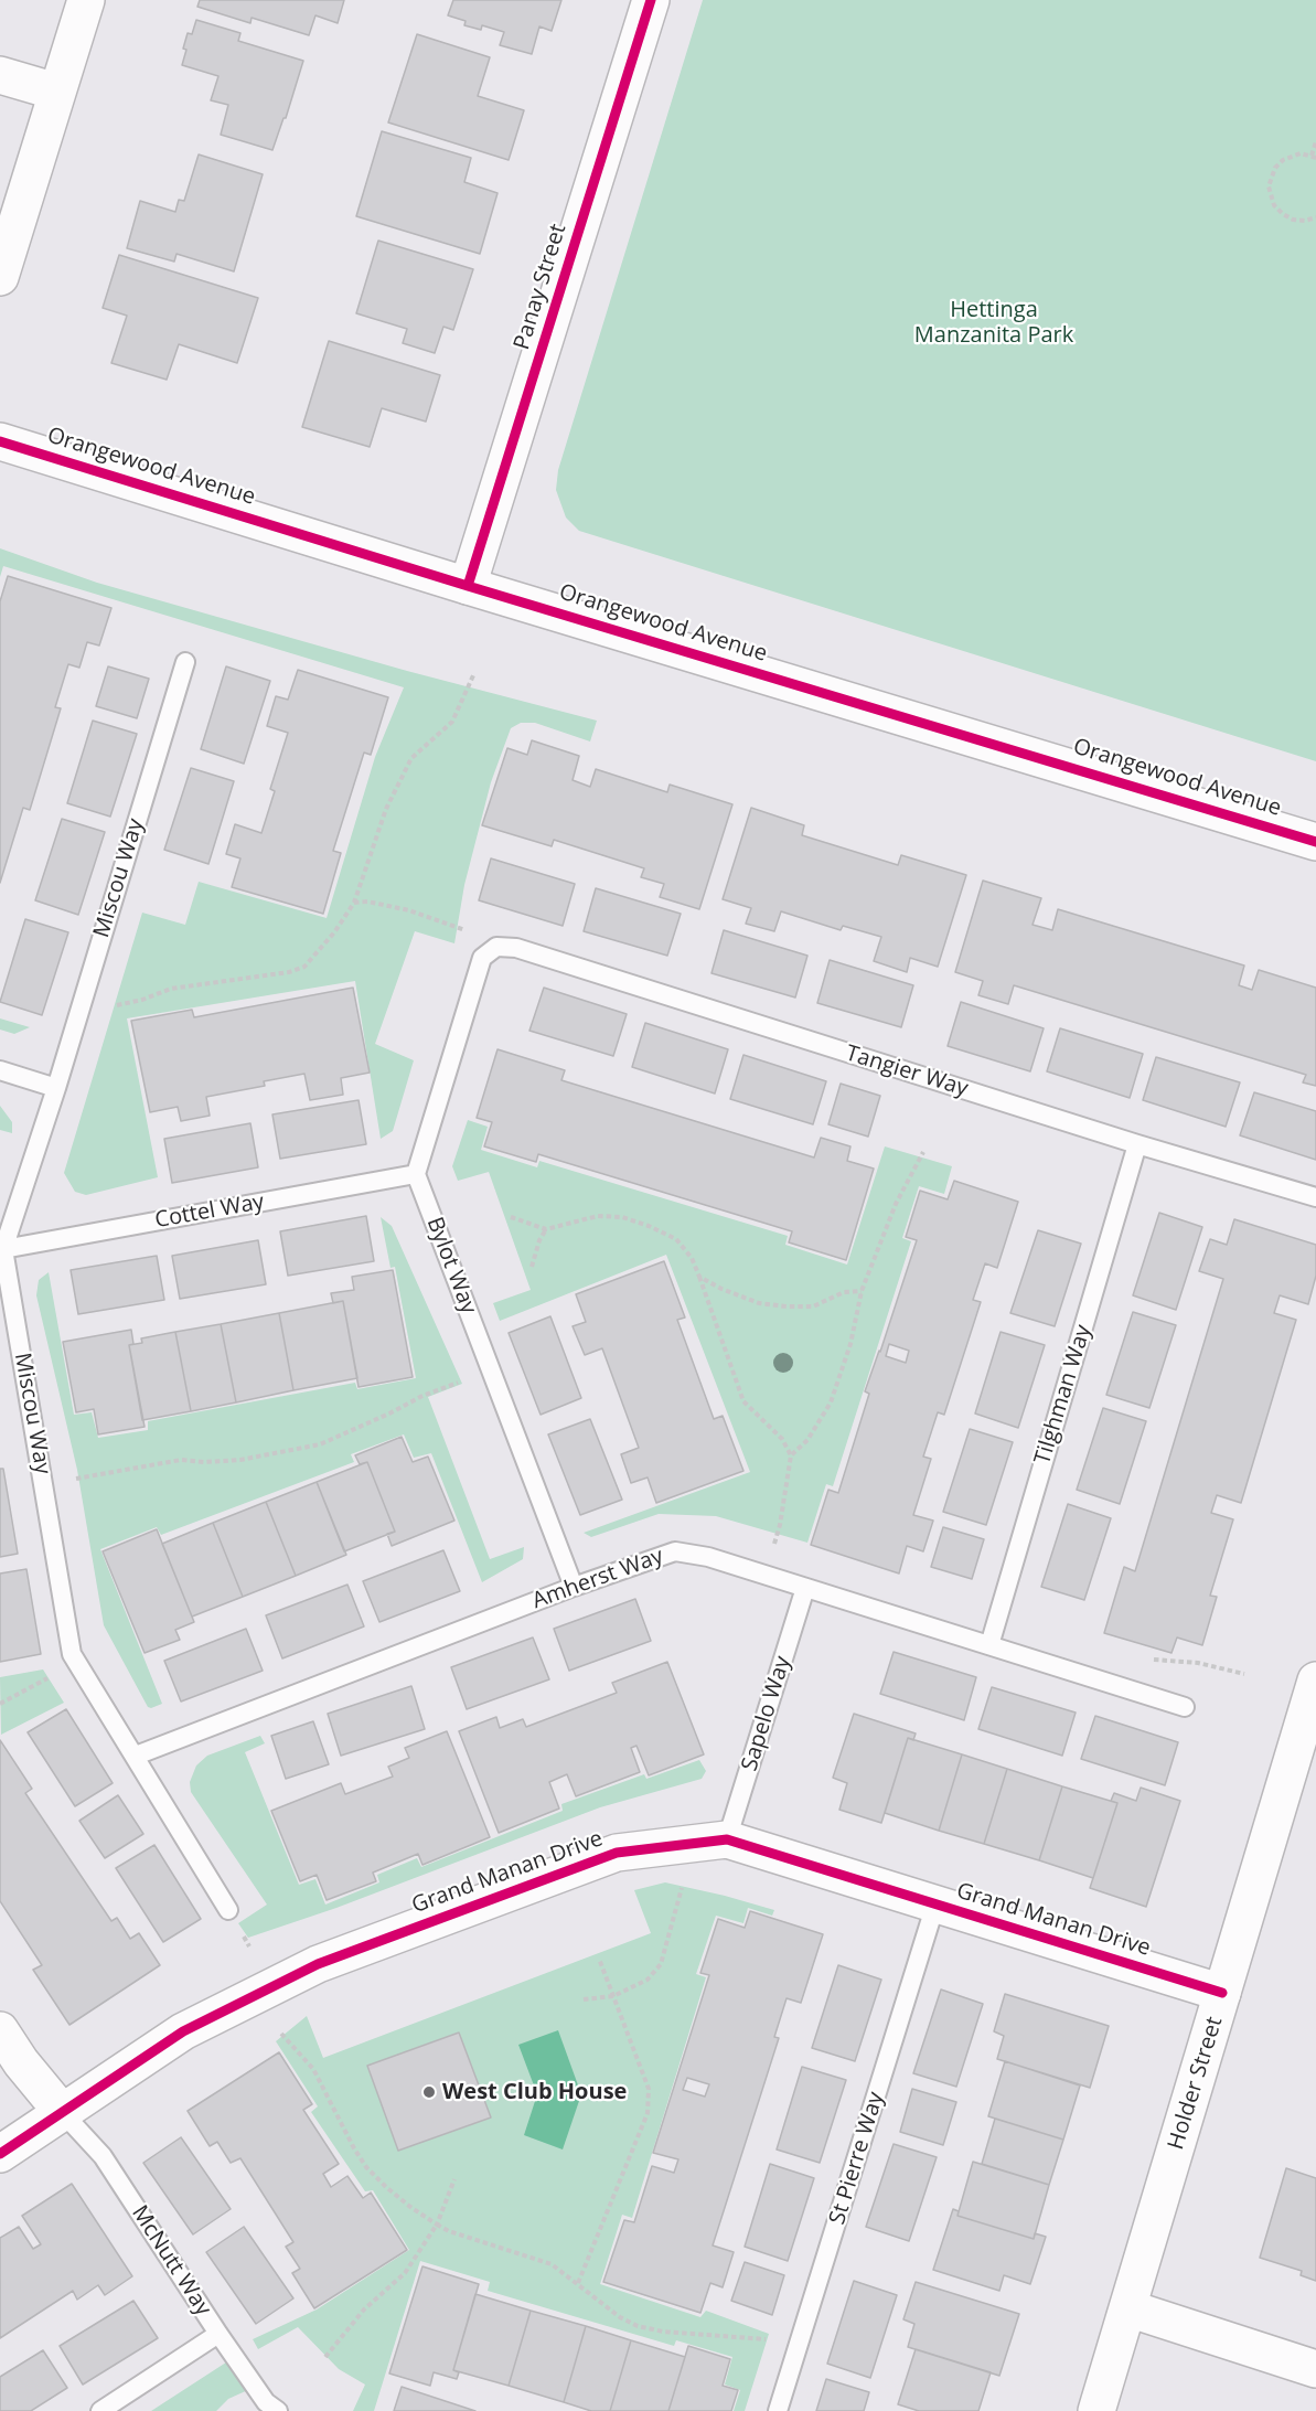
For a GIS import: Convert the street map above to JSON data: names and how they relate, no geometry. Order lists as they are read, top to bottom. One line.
{"streets":{"street":["Panay Street","Orangewood Avenue","Grand Manan Drive","Holder Street"],"lane":["Miscou Way","Tangier Way","Cottel Way","Bylot Way","Tilghman Way","Amherst Way","Sapelo Way","St Pierre Way","McNutt Way"]},"crossings":[["Panay Street","Orangewood Avenue"],["Miscou Way","Cottel Way"],["Miscou Way","Amherst Way"],["Tangier Way","Tilghman Way"],["Cottel Way","Bylot Way"],["Bylot Way","Amherst Way"],["Tilghman Way","Amherst Way"],["Amherst Way","Sapelo Way"],["Sapelo Way","Grand Manan Drive"],["Grand Manan Drive","Holder Street"],["Grand Manan Drive","St Pierre Way"],["Grand Manan Drive","McNutt Way"]],"parks":["Hettinga Manzanita Park"],"places":["West Club House"]}
